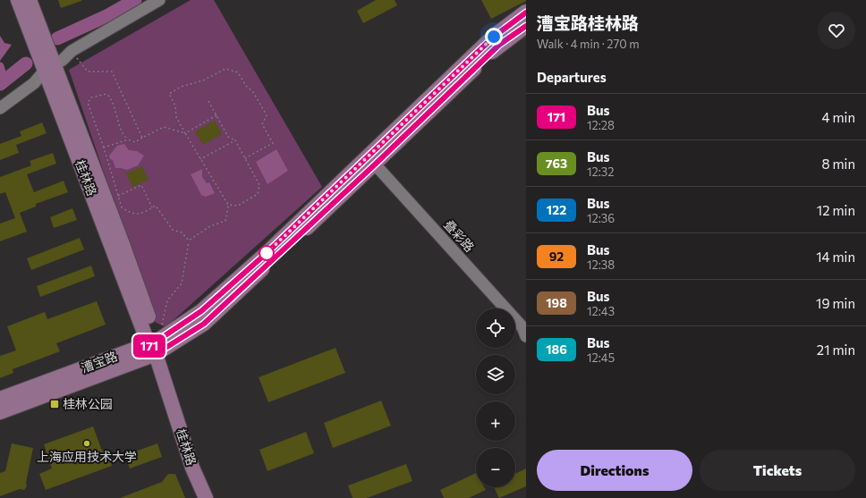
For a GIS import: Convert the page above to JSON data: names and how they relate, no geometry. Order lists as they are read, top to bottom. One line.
{"streets":{"main road":["桂林路","漕宝路"],"street":["叠彩路"]},"crossings":[["桂林路","漕宝路"],["叠彩路","漕宝路"]],"places":{"transit":["桂林公园"],"other":["上海应用技术大学"]},"lines":["bus line 171"],"page":{"on_map":"171","heading":[["漕宝路桂林路","Walk · 4 min · 270 m"],"Departures"],"list":[{"mark":"171","name":"Bus","note":"12:28","value":"4 min"},{"mark":"763","name":"Bus","note":"12:32","value":"8 min"},{"mark":"122","name":"Bus","note":"12:36","value":"12 min"},{"mark":"92","name":"Bus","note":"12:38","value":"14 min"},{"mark":"198","name":"Bus","note":"12:43","value":"19 min"},{"mark":"186","name":"Bus","note":"12:45","value":"21 min"}],"map_buttons":["+","−"],"buttons":["Directions","Tickets"]}}
